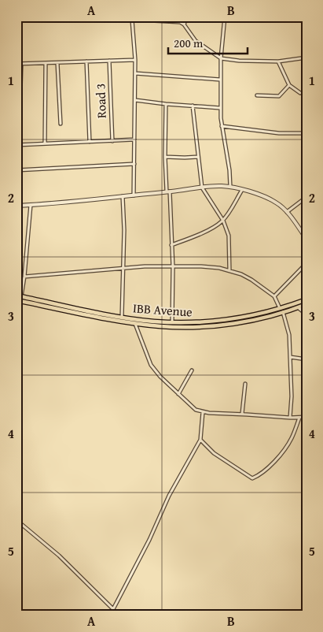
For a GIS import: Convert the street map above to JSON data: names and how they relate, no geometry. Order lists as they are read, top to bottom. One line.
{"streets":{"main road":["IBB Avenue"],"street":["Road 3"]},"scale_bar":"200 m","grid":{"columns":["A","B"],"rows":["1","2","3","4","5"]}}
